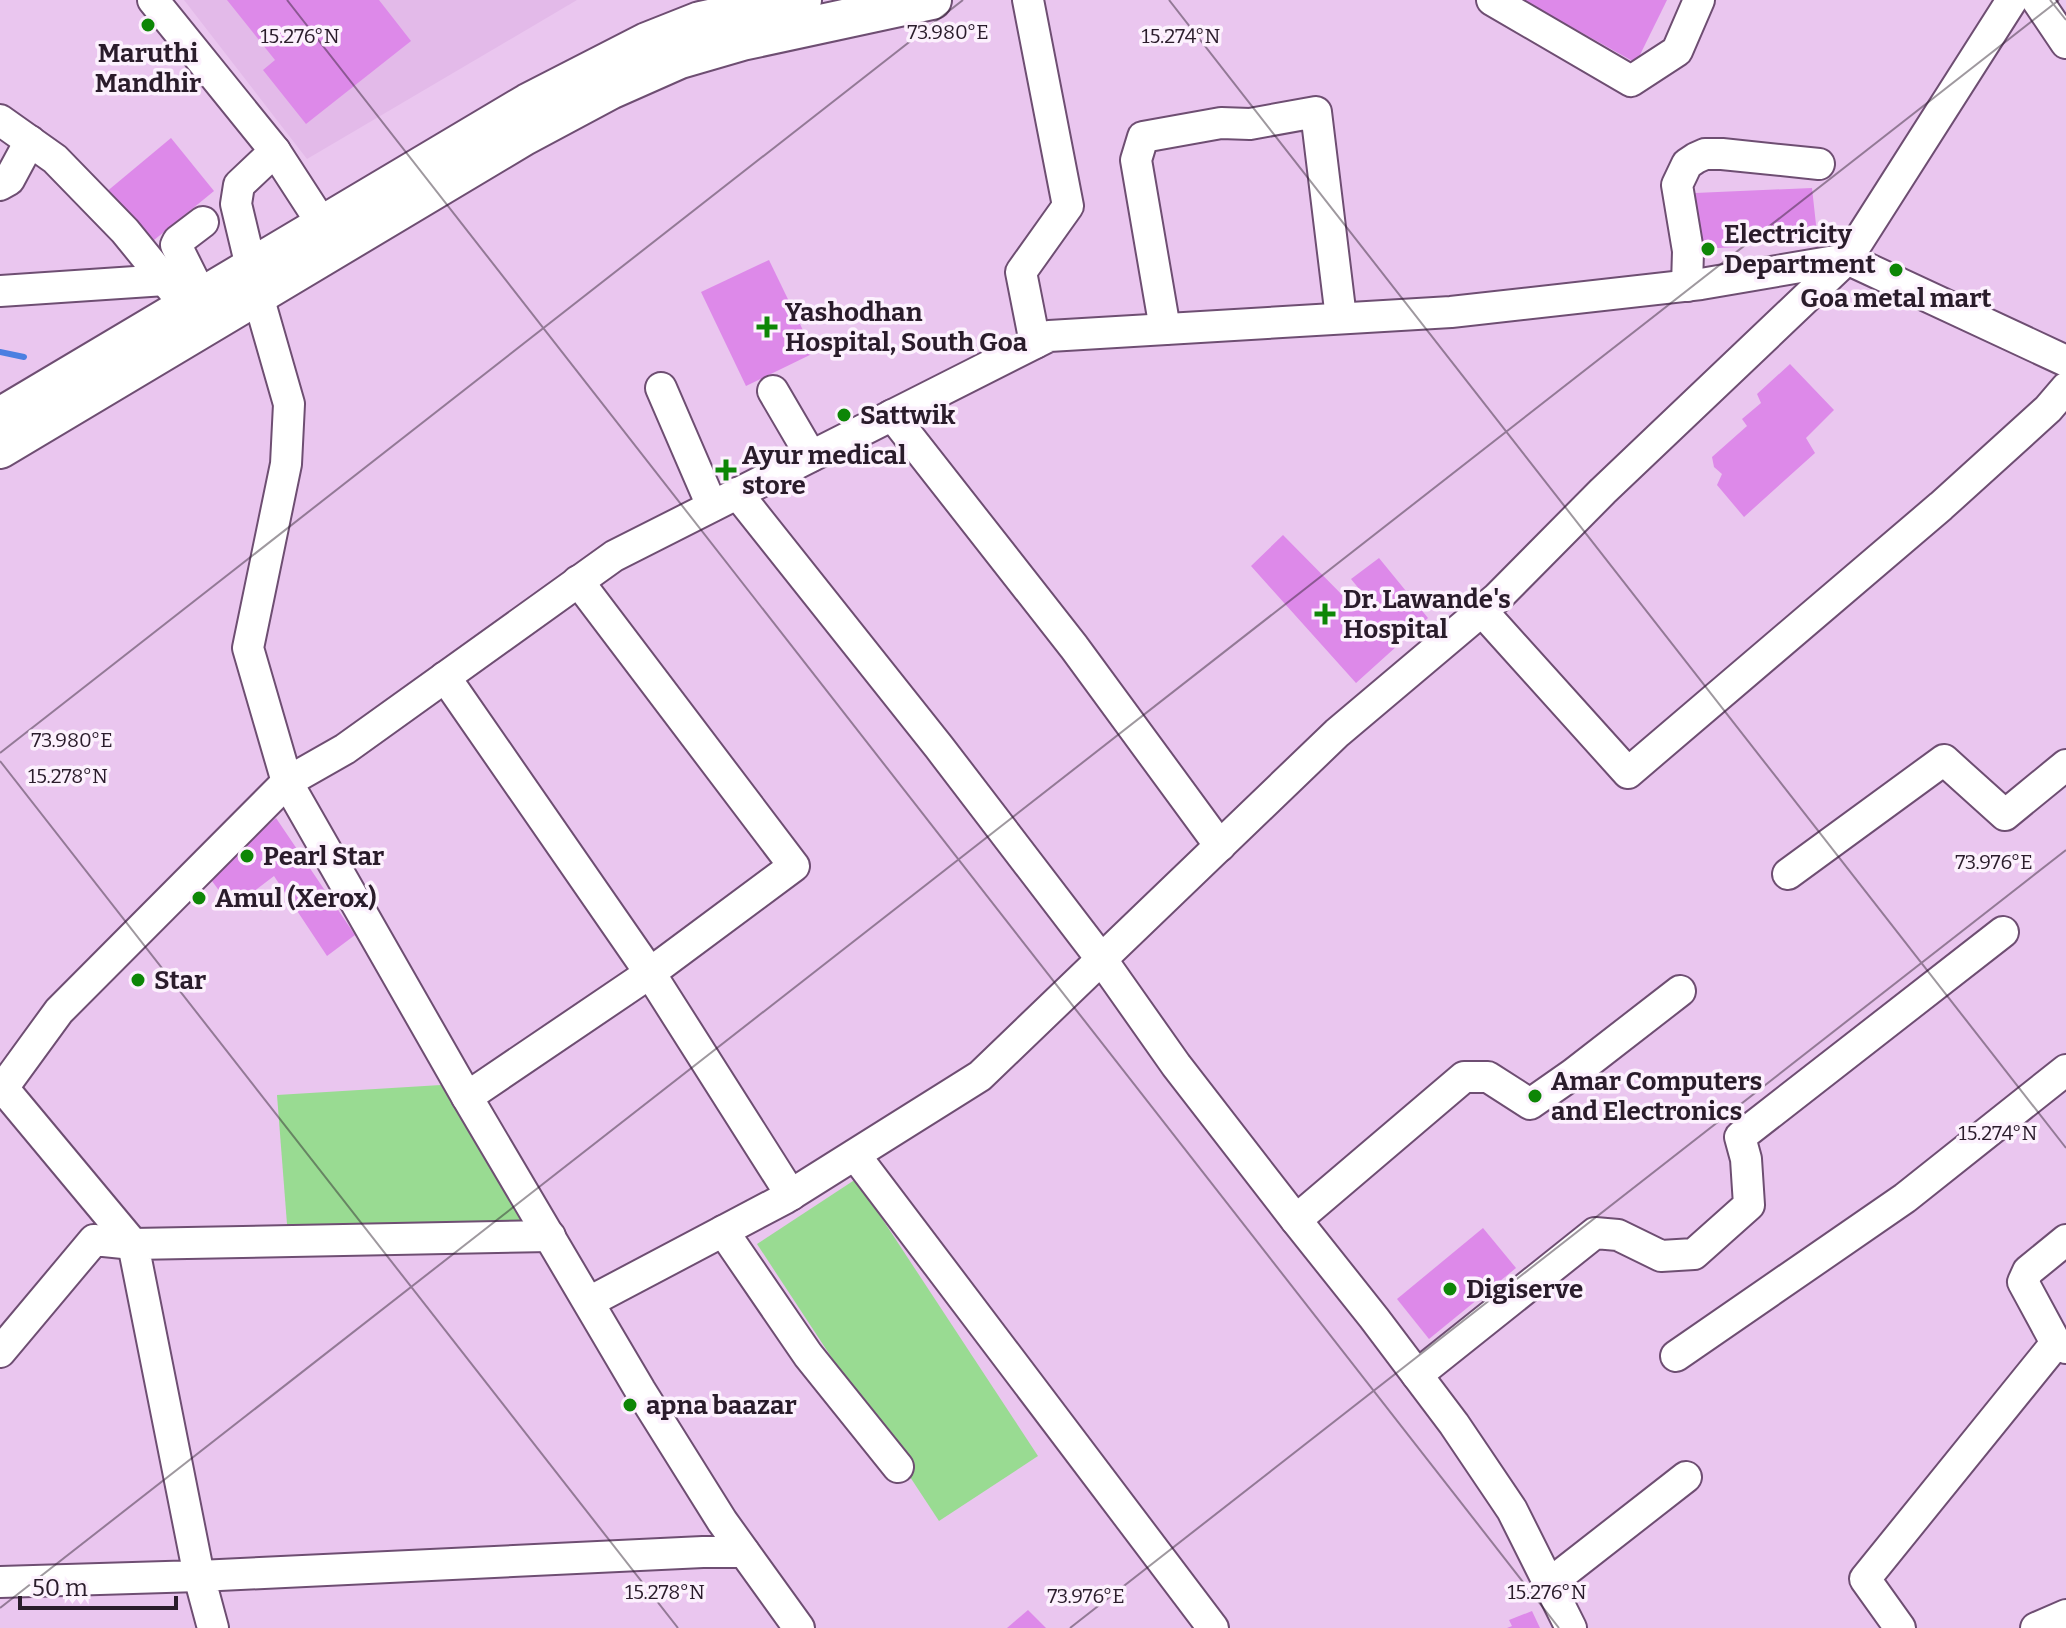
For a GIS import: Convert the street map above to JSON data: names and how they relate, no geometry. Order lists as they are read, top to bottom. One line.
{"places":{"other":["Maruthi Mandhir","Electricity Department","Goa metal mart","Sattwik","Pearl Star","Amul (Xerox)","Star","Amar Computers and Electronics","Digiserve","apna baazar"],"health":["Yashodhan Hospital, South Goa","Ayur medical store","Dr. Lawande's Hospital"]},"scale_bar":"50 m","coordinates":["73.980°E","15.276°N","15.274°N","15.278°N","73.976°E"]}
